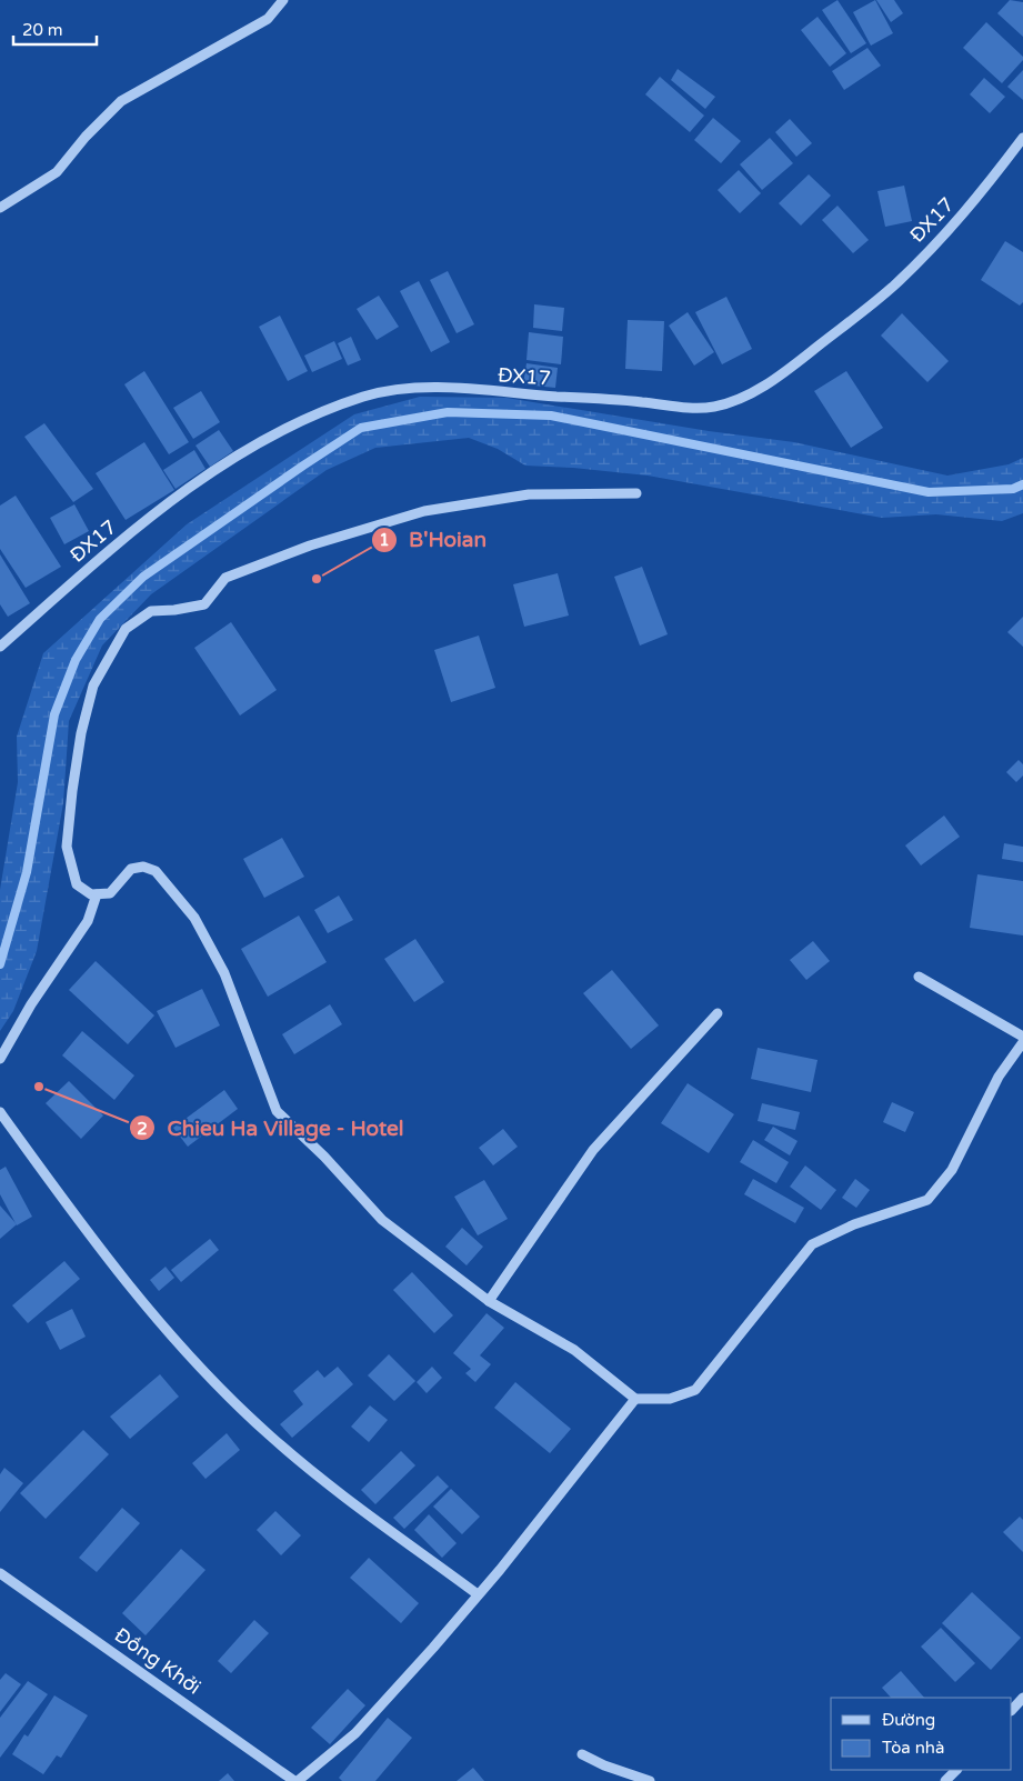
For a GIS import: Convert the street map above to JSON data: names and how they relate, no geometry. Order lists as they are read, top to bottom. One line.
{"streets":{"street":["ĐX17","Đồng Khởi"]},"places":["B'Hoian","Chieu Ha Village - Hotel"],"legend":["Đường","Tòa nhà"],"scale_bar":"20 m"}
